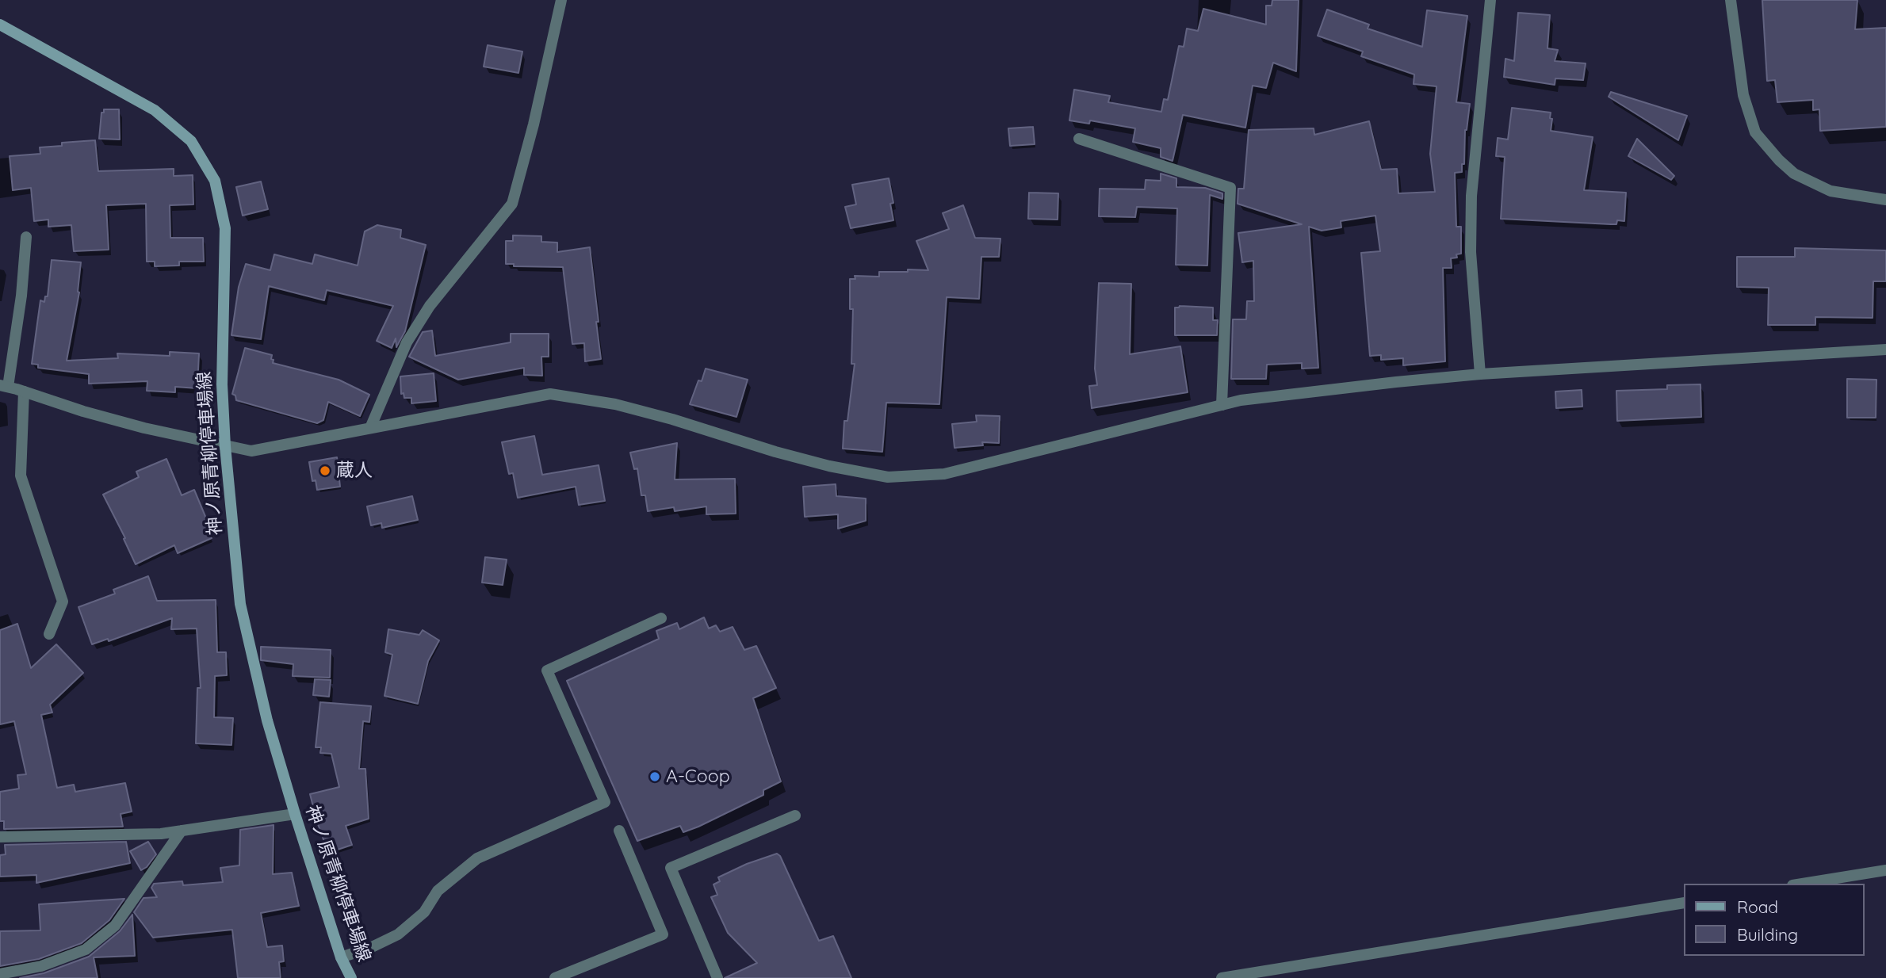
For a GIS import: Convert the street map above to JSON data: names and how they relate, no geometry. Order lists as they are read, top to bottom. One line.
{"streets":{"main road":["神ノ原青柳停車場線"]},"places":["蔵人","A-Coop"],"legend":["Road","Building"]}
